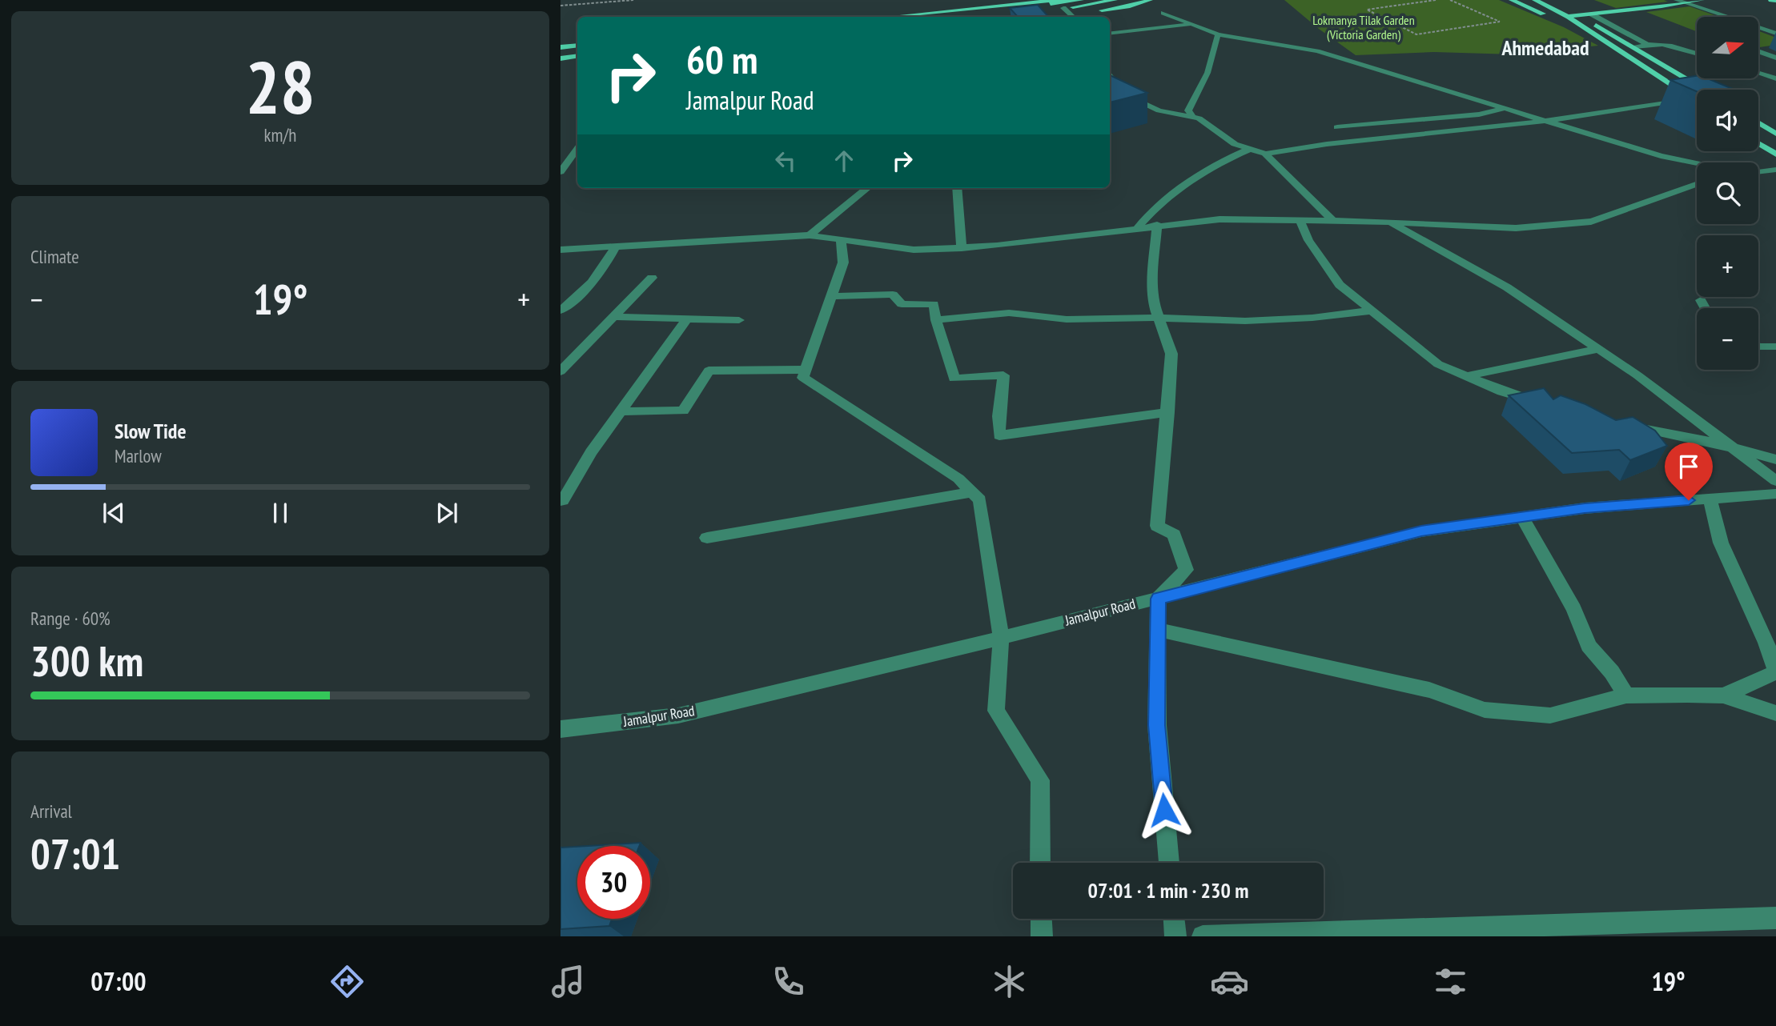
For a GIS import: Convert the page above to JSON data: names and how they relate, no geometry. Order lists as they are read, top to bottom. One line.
{"streets":{"street":["Jamalpur Road"]},"districts":["Ahmedabad"],"parks":["Lokmanya Tilak Garden (Victoria Garden)"],"north":"right","page":{"tile":[["28","km/h"],"Climate",["Range · 60%","300 km"],["Arrival","07:01"]],"map_buttons":["+","−"],"turn":["60 m","Jamalpur Road"],"heat":["−","19°","+"],"song":["Slow Tide","Marlow"],"limit":"30","trip":"07:01 · 1 min · 230 m","tabs":["07:00","19°"]}}
